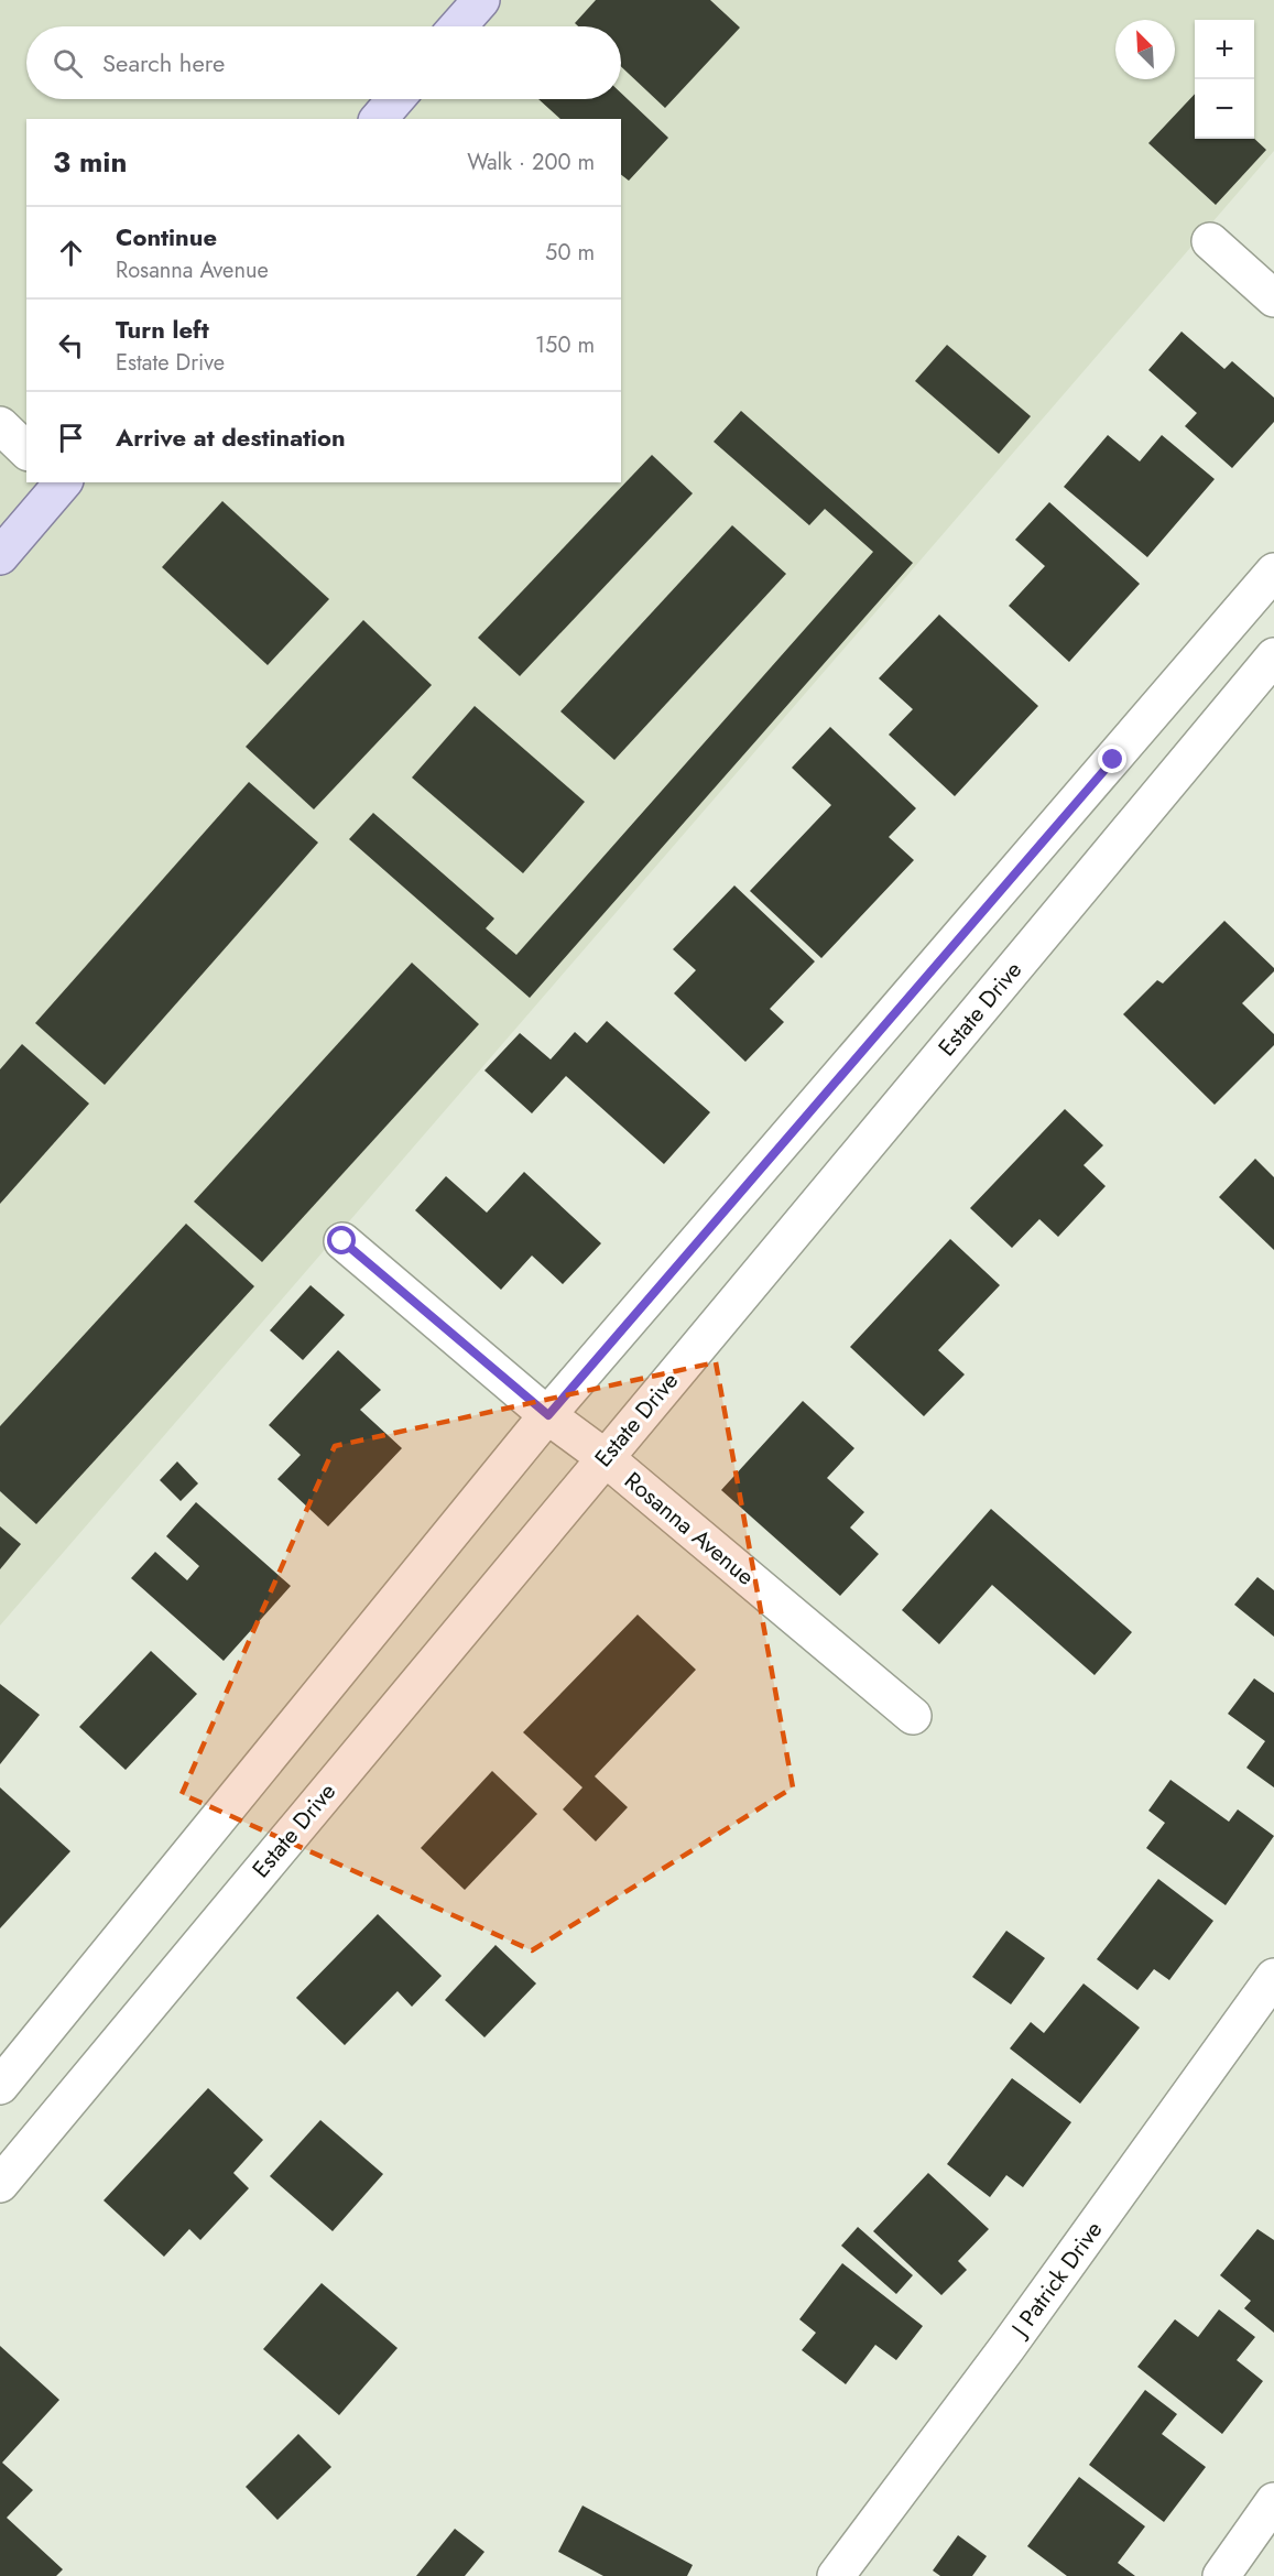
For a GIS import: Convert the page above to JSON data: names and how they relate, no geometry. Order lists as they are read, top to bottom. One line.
{"streets":{"street":["Estate Drive","Rosanna Avenue","J Patrick Drive"]},"crossings":[["Estate Drive","Rosanna Avenue"]],"north":"top left","page":{"map_buttons":["+","−"],"search":"Search here","heading":["3 min","Walk · 200 m"],"list":[["Continue","Rosanna Avenue","50 m"],["Turn left","Estate Drive","150 m"],"Arrive at destination"]}}
